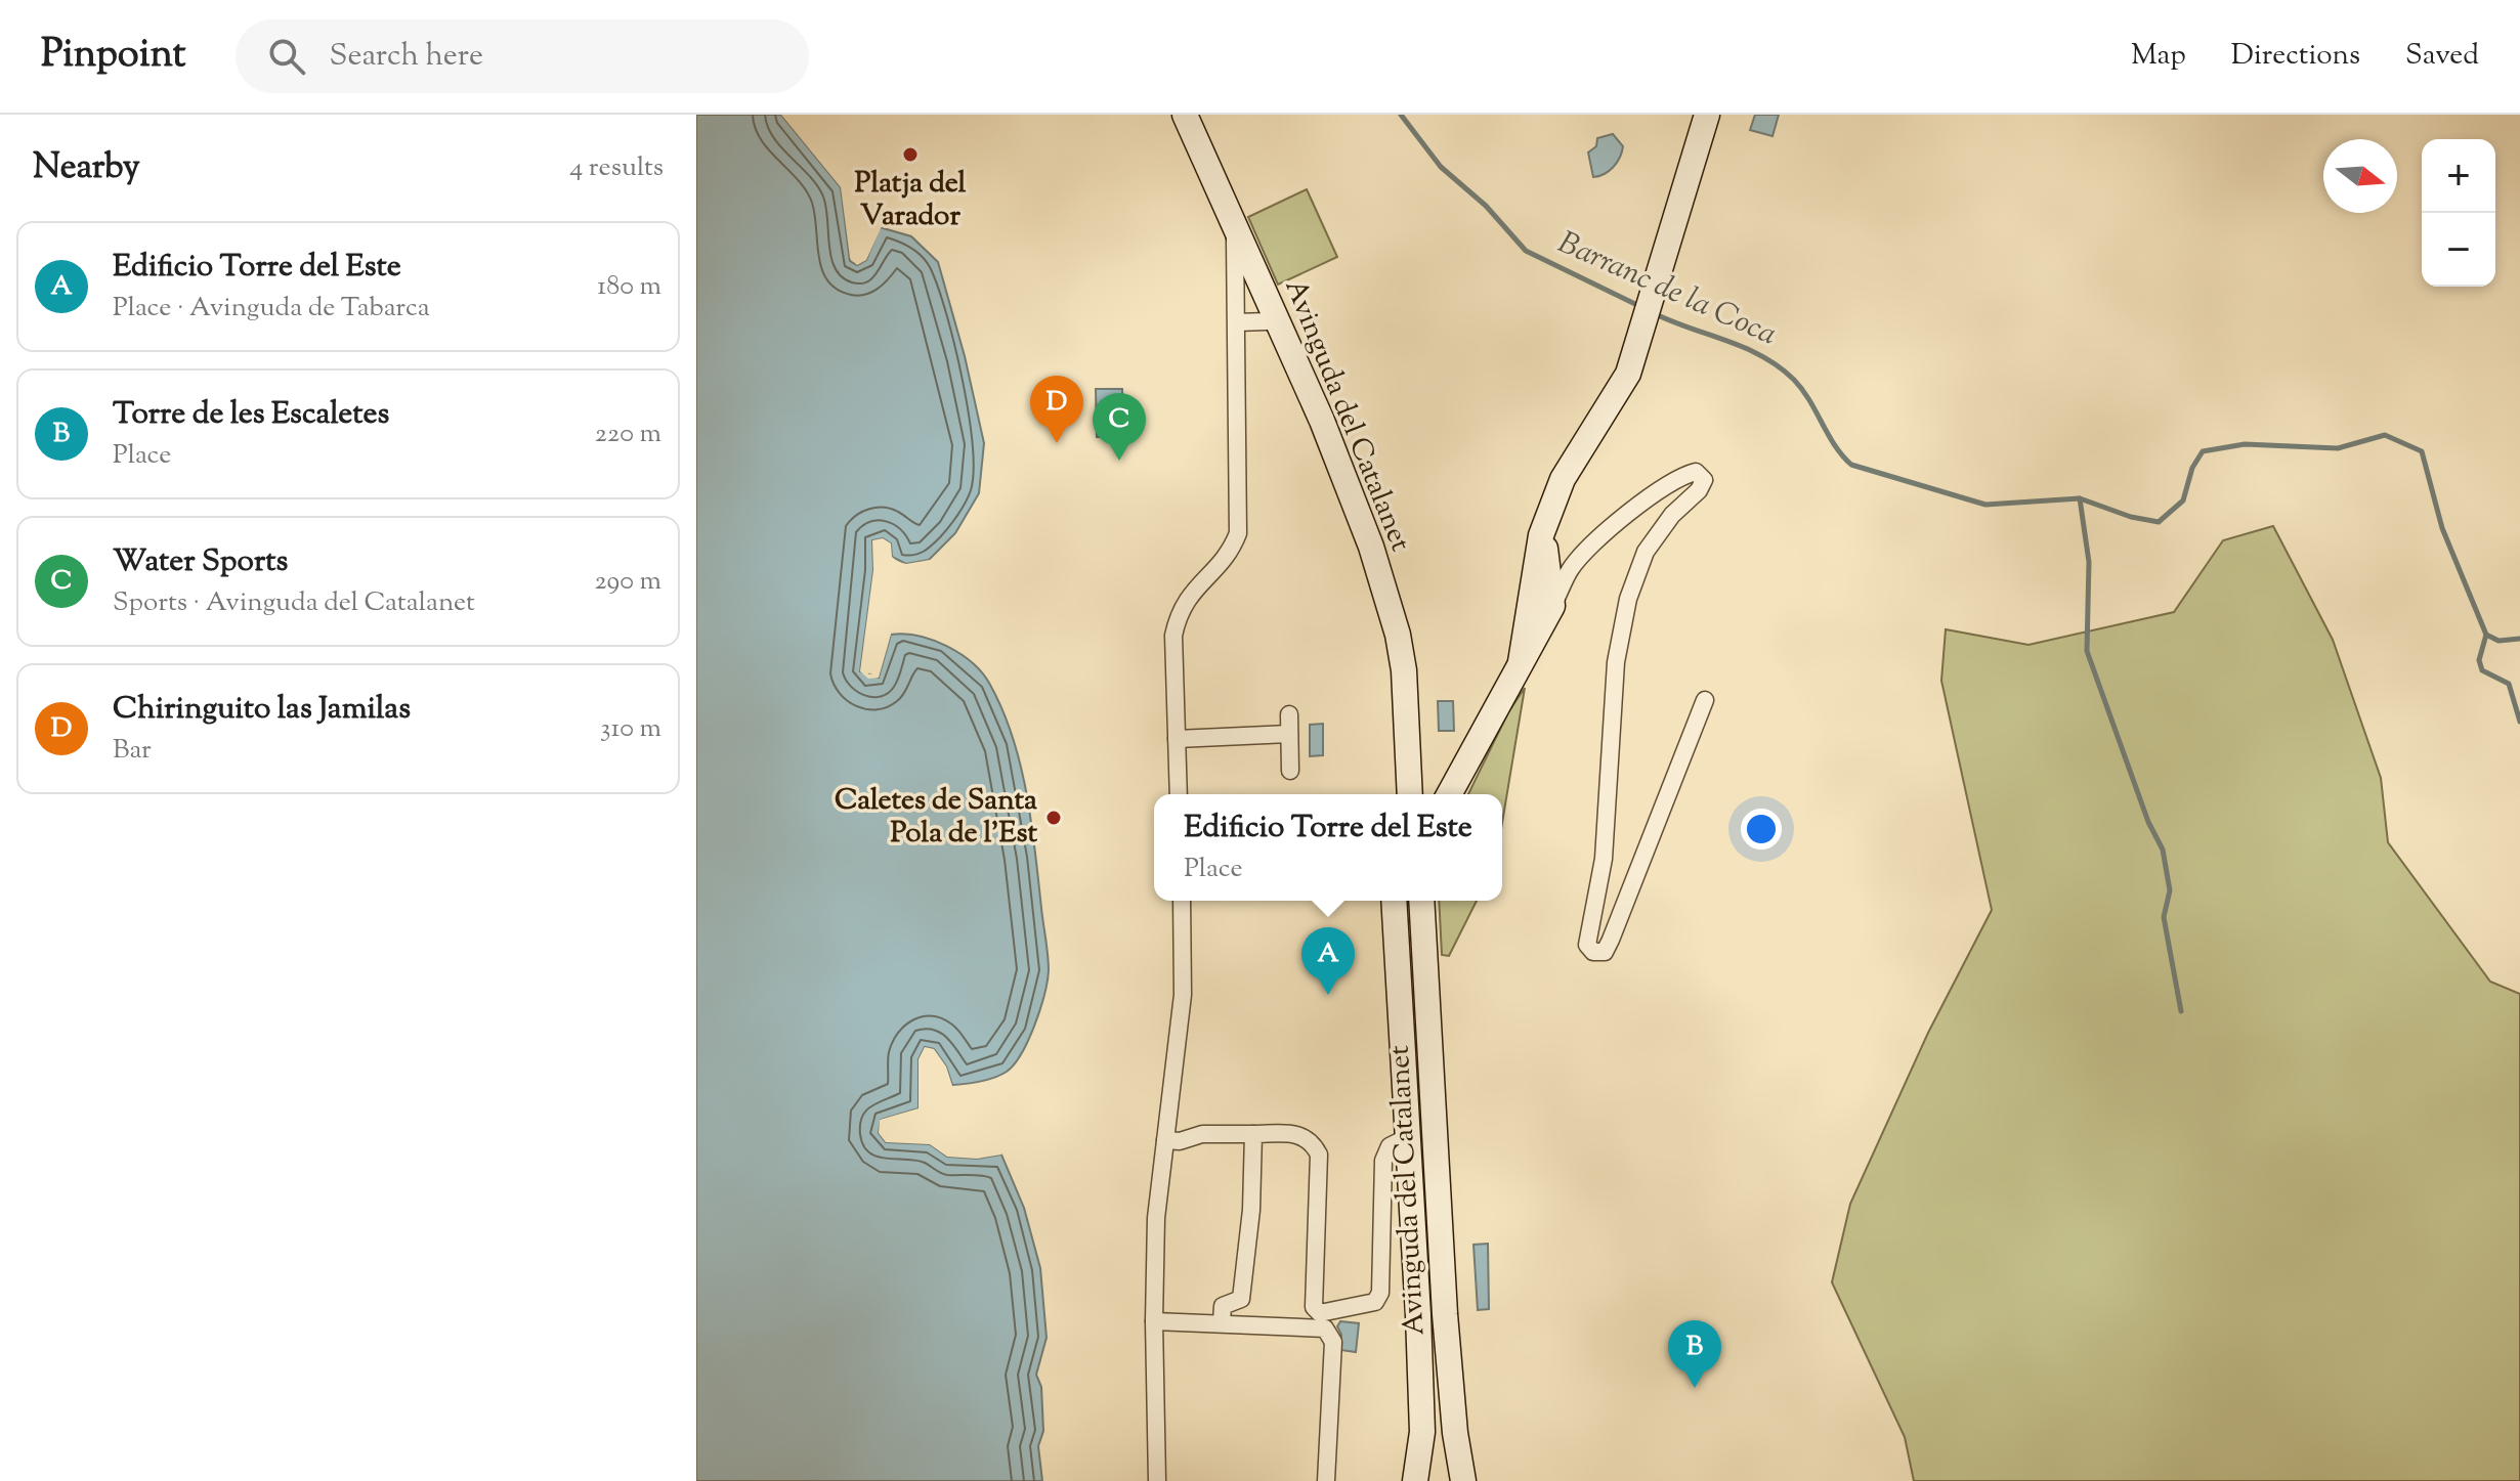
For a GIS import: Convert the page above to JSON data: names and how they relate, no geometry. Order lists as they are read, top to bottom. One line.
{"streets":{"main road":["Avinguda del Catalanet"]},"water":["Barranc de la Coca"],"places":["Platja del Varador","Caletes de Santa Pola de l'Est"],"north":"right","page":{"header":"Pinpoint","search":"Search here","nav":["Map","Directions","Saved"],"heading":["Nearby","4 results"],"map_buttons":["+","−"],"list":[{"mark":"A","name":"Edificio Torre del Este","note":"Place · Avinguda de Tabarca","value":"180 m"},{"mark":"B","name":"Torre de les Escaletes","note":"Place","value":"220 m"},{"mark":"C","name":"Water Sports","note":"Sports · Avinguda del Catalanet","value":"290 m"},{"mark":"D","name":"Chiringuito las Jamilas","note":"Bar","value":"310 m"}],"pins":["D","C","A","B"],"popup":["Edificio Torre del Este","Place"]}}
